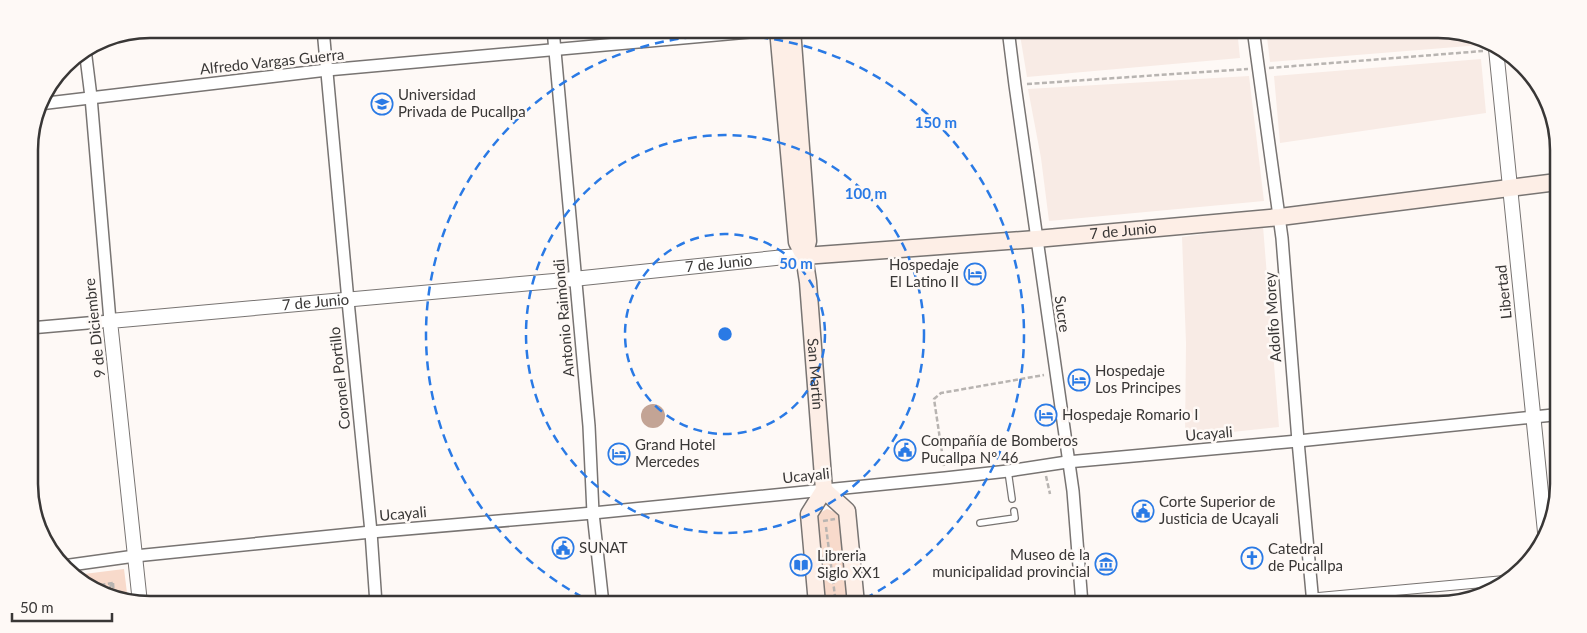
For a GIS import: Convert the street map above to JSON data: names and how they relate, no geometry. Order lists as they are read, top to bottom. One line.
{"streets":{"main road":["7 de Junio","San Martín"],"street":["Alfredo Vargas Guerra","Libertad","Sucre","Adolfo Morey","Antonio Raimondi","9 de Diciembre","Coronel Portillo","Ucayali"]},"crossings":[["Alfredo Vargas Guerra","Antonio Raimondi"],["Alfredo Vargas Guerra","9 de Diciembre"],["Alfredo Vargas Guerra","Coronel Portillo"],["7 de Junio","Libertad"],["7 de Junio","Sucre"],["7 de Junio","Adolfo Morey"],["7 de Junio","Antonio Raimondi"],["7 de Junio","9 de Diciembre"],["7 de Junio","San Martín"],["7 de Junio","Coronel Portillo"],["Libertad","Ucayali"],["Sucre","Ucayali"],["Adolfo Morey","Ucayali"],["Antonio Raimondi","Ucayali"],["9 de Diciembre","Ucayali"],["San Martín","Ucayali"],["Coronel Portillo","Ucayali"]],"places":{"school or university":["Universidad Privada de Pucallpa"],"hotel":["Hospedaje El Latino II","Hospedaje Los Principes","Hospedaje Romario I","Grand Hotel Mercedes"],"public building":["Compañía de Bomberos Pucallpa Nº 46","Corte Superior de Justicia de Ucayali","SUNAT"],"church":["Catedral de Pucallpa"],"museum":["Museo de la municipalidad provincial"],"library":["Libreria Siglo XX1"]},"scale_bar":"50 m","rings":["150 m","100 m","50 m"]}
